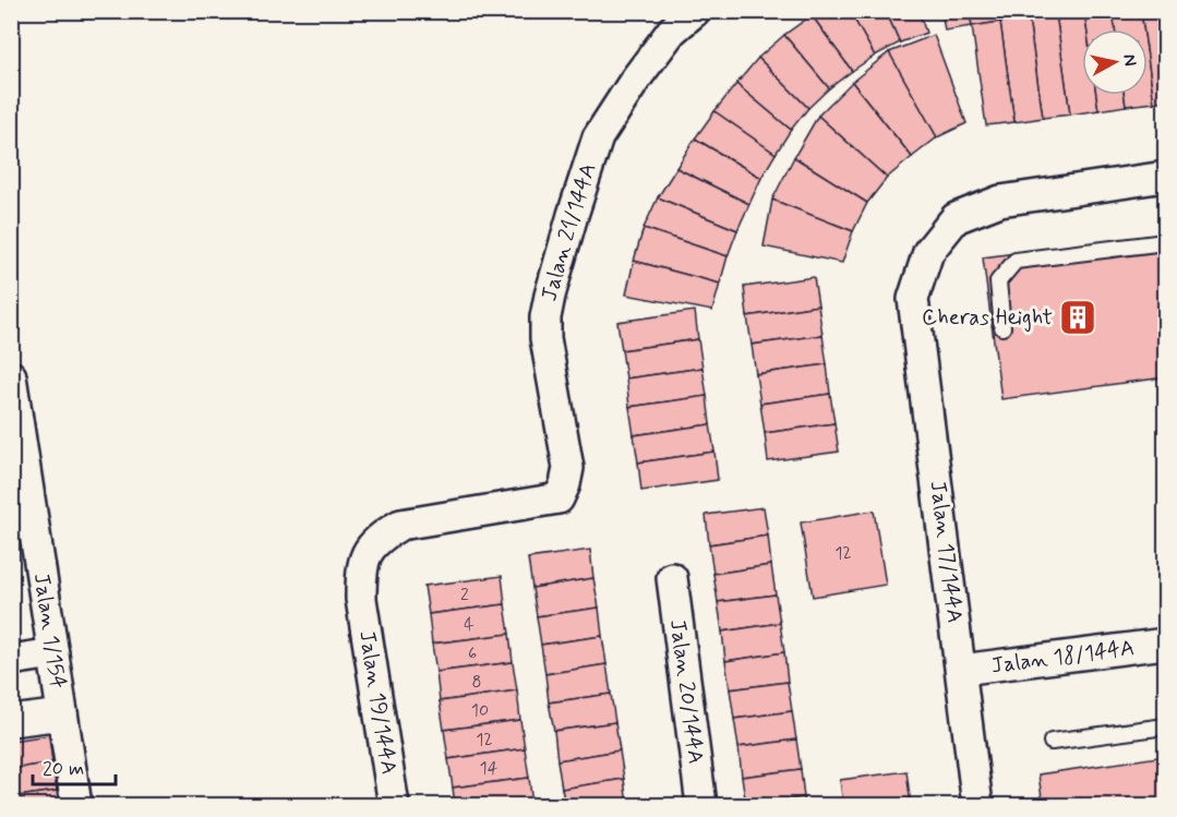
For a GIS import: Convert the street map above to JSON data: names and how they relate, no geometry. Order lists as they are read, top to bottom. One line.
{"streets":{"street":["Jalan 21/144A","Jalan 17/144A","Jalan 1/154","Jalan 18/144A","Jalan 20/144A","Jalan 19/144A"]},"crossings":[["Jalan 21/144A","Jalan 19/144A"],["Jalan 17/144A","Jalan 18/144A"]],"places":{"building":["Cheras Height"]},"house_numbers":["12","2","4","6","8","10","12","14"],"scale_bar":"20 m","north":"right"}
